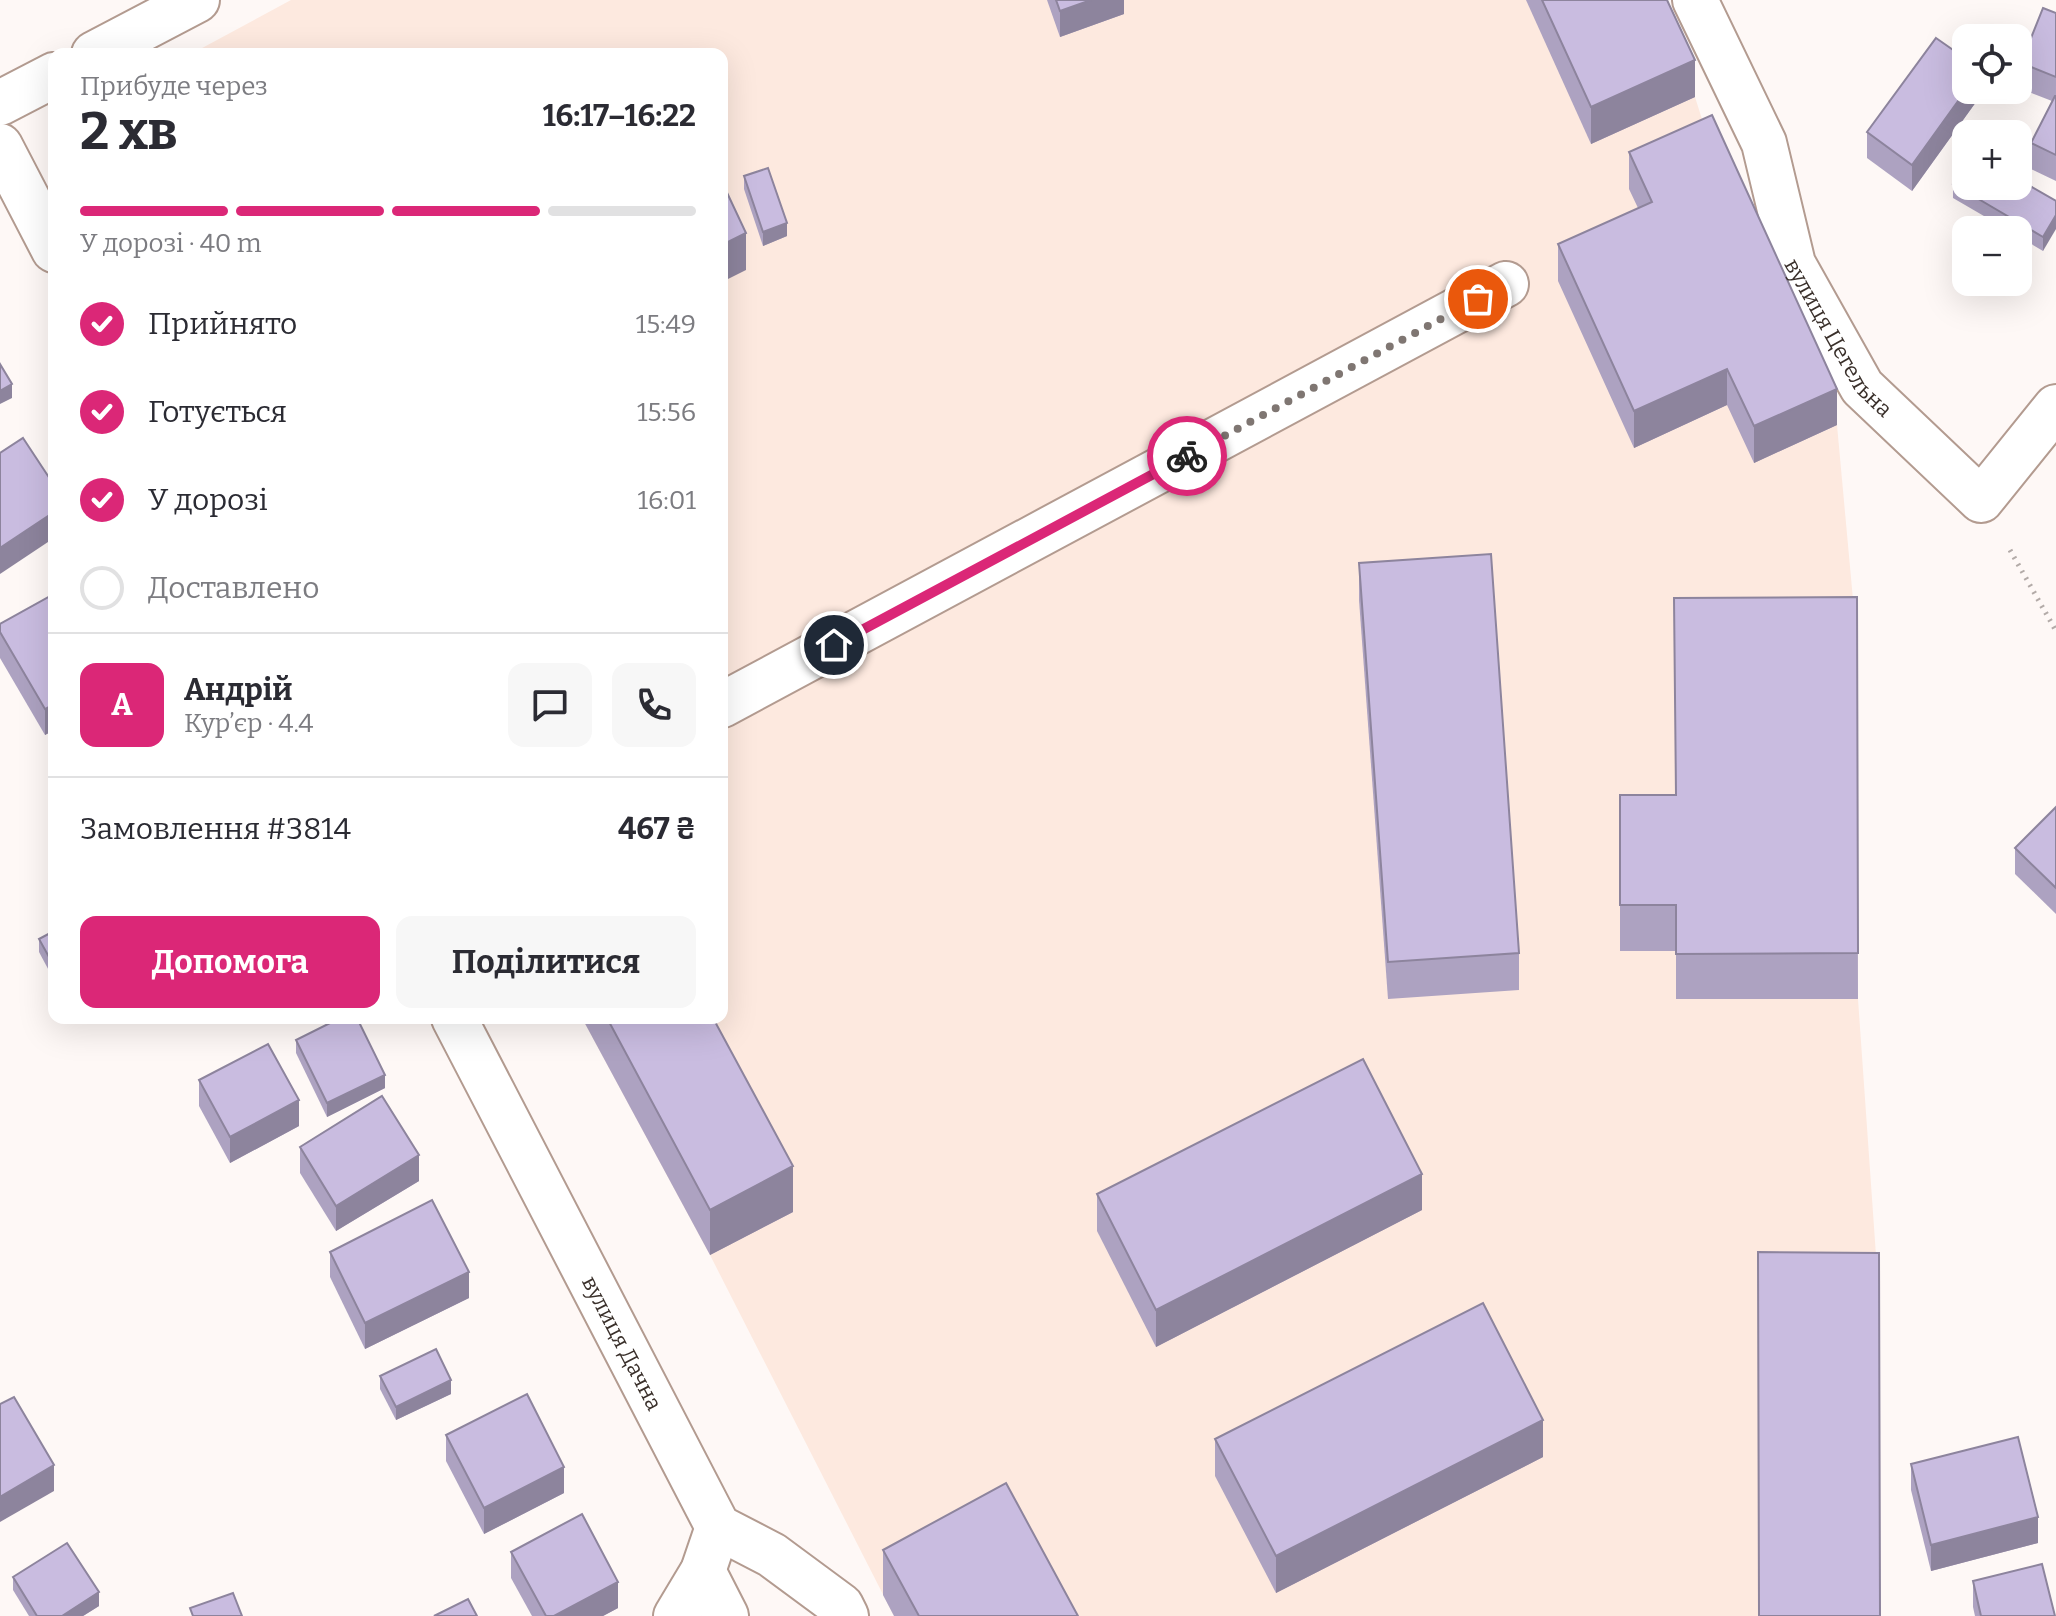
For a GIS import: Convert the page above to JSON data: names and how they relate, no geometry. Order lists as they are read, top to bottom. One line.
{"streets":{"street":["вулиця Цегельна","вулиця Дачна"]},"page":{"map_buttons":["+","−"],"heading":["2 хв","Прибуде через","16:17–16:22"],"panel":["Андрій","Кур’єр · 4.4","Замовлення #3814","467 ₴"],"bar":"У дорозі · 40 m","list":[["Прийнято","15:49"],["Готується","15:56"],["У дорозі","16:01"],"Доставлено"],"round":"А","buttons":["Допомога","Поділитися"]}}
